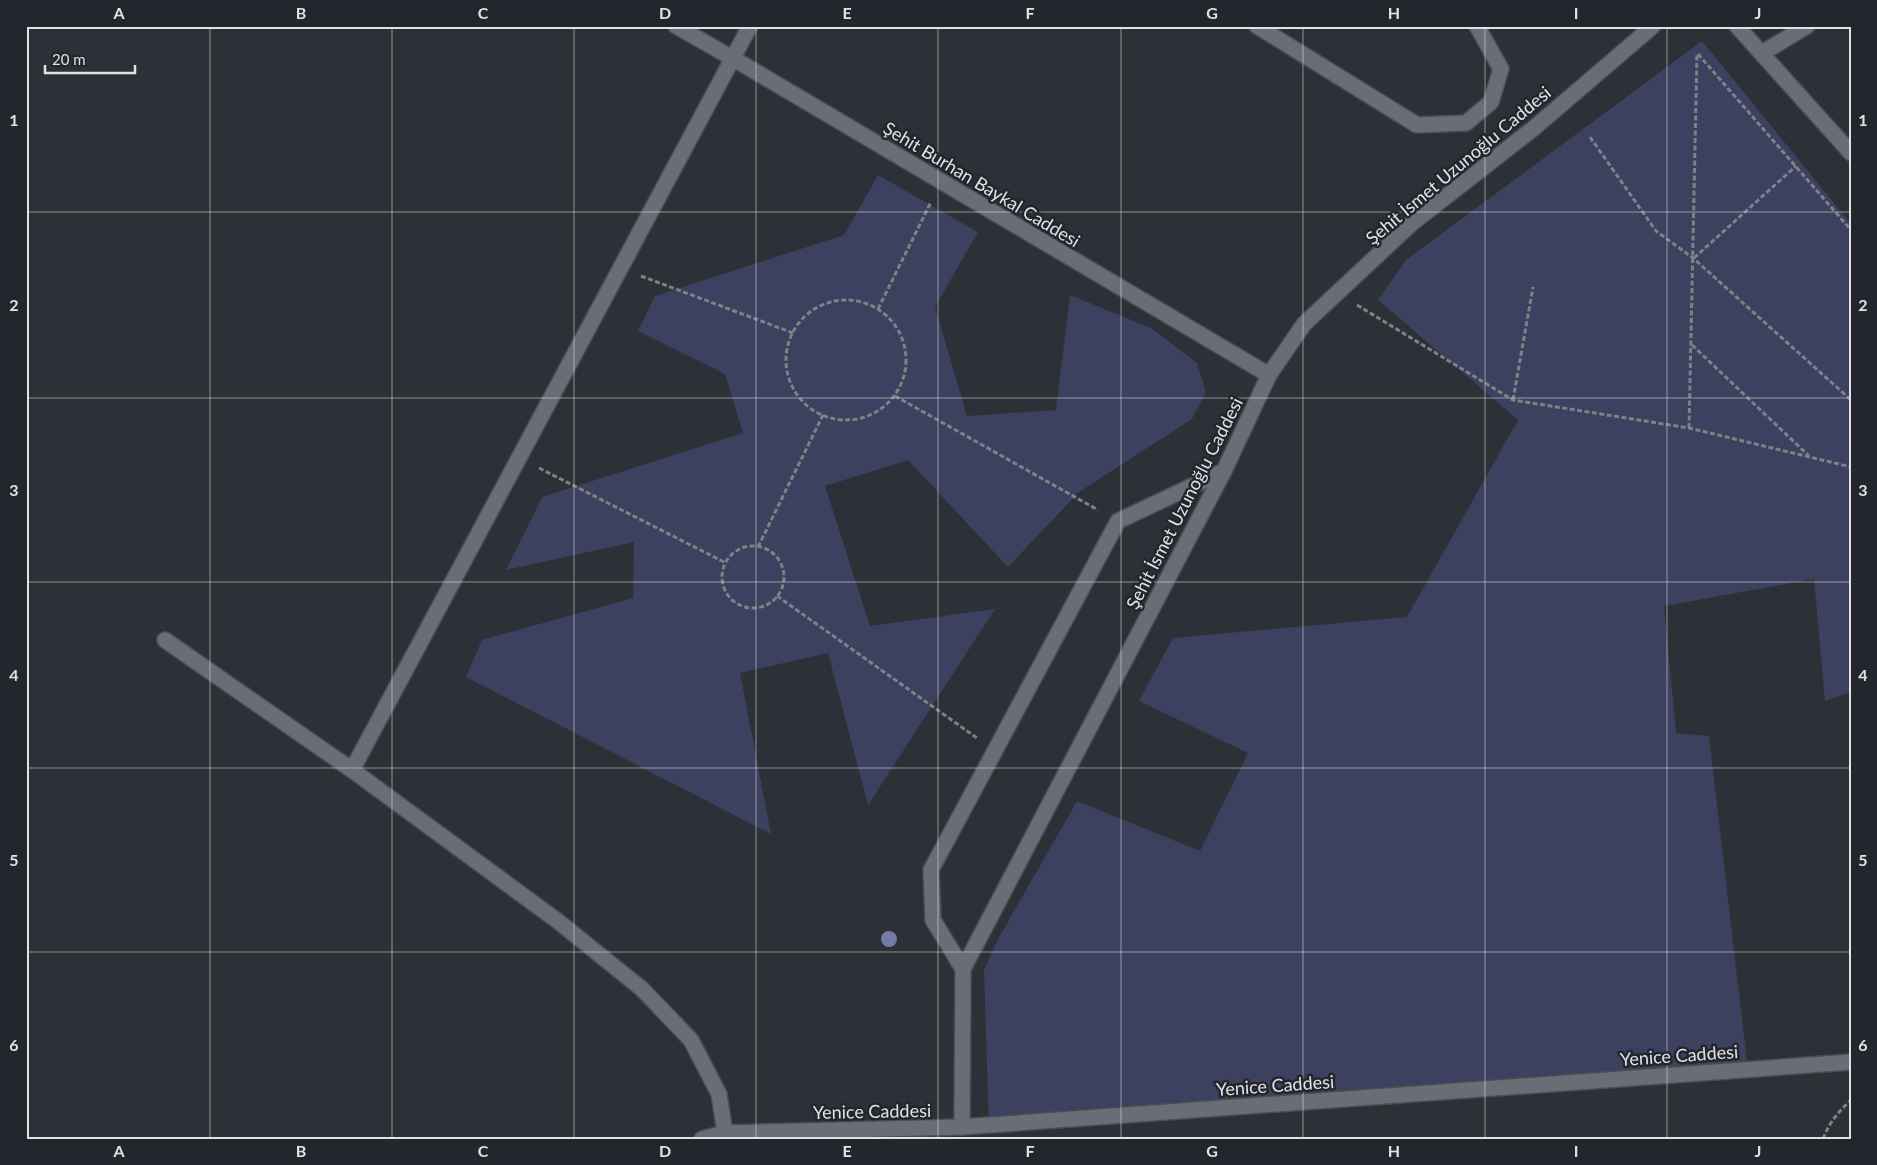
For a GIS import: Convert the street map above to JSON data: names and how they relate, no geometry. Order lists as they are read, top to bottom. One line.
{"streets":{"street":["Şehit İsmet Uzunoğlu Caddesi","Şehit Burhan Baykal Caddesi","Yenice Caddesi"]},"crossings":[["Şehit İsmet Uzunoğlu Caddesi","Şehit Burhan Baykal Caddesi"],["Şehit İsmet Uzunoğlu Caddesi","Yenice Caddesi"]],"scale_bar":"20 m","grid":{"columns":["A","B","C","D","E","F","G","H","I","J"],"rows":["1","2","3","4","5","6"]}}
